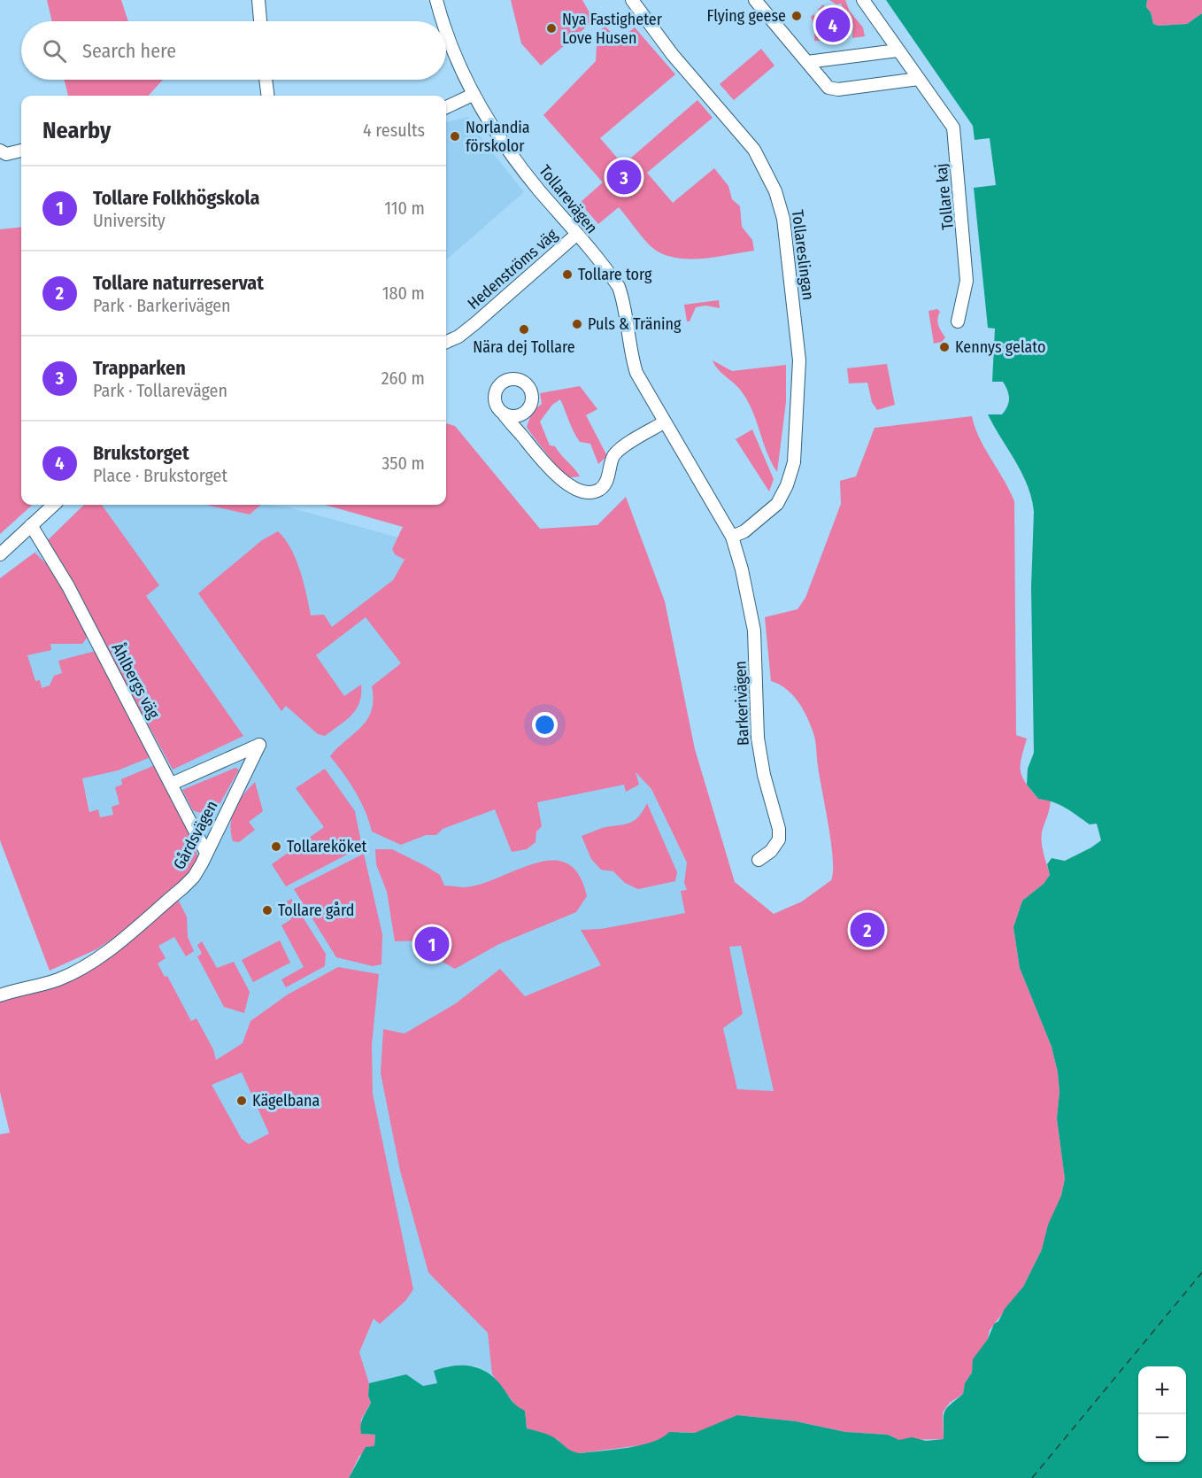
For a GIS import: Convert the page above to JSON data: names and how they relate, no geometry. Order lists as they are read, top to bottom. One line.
{"streets":{"street":["Tollare kaj","Tollarevägen","Tollareslingan","Hedenströms väg","Åhlbergs väg","Barkerivägen","Gårdsvägen"]},"crossings":[["Tollarevägen","Tollareslingan"],["Tollarevägen","Hedenströms väg"],["Tollarevägen","Barkerivägen"],["Tollareslingan","Barkerivägen"],["Åhlbergs väg","Gårdsvägen"]],"places":["Flying geese","Nya Fastigheter Love Husen","Norlandia förskolor","Tollare torg","Puls & Träning","Nära dej Tollare","Kennys gelato","Tollareköket","Tollare gård","Kägelbana"],"page":{"pins":["4","3","2","1"],"search":"Search here","heading":["Nearby","4 results"],"list":[{"mark":"1","name":"Tollare Folkhögskola","note":"University","value":"110 m"},{"mark":"2","name":"Tollare naturreservat","note":"Park · Barkerivägen","value":"180 m"},{"mark":"3","name":"Trapparken","note":"Park · Tollarevägen","value":"260 m"},{"mark":"4","name":"Brukstorget","note":"Place · Brukstorget","value":"350 m"}],"map_buttons":["+","−"]}}
